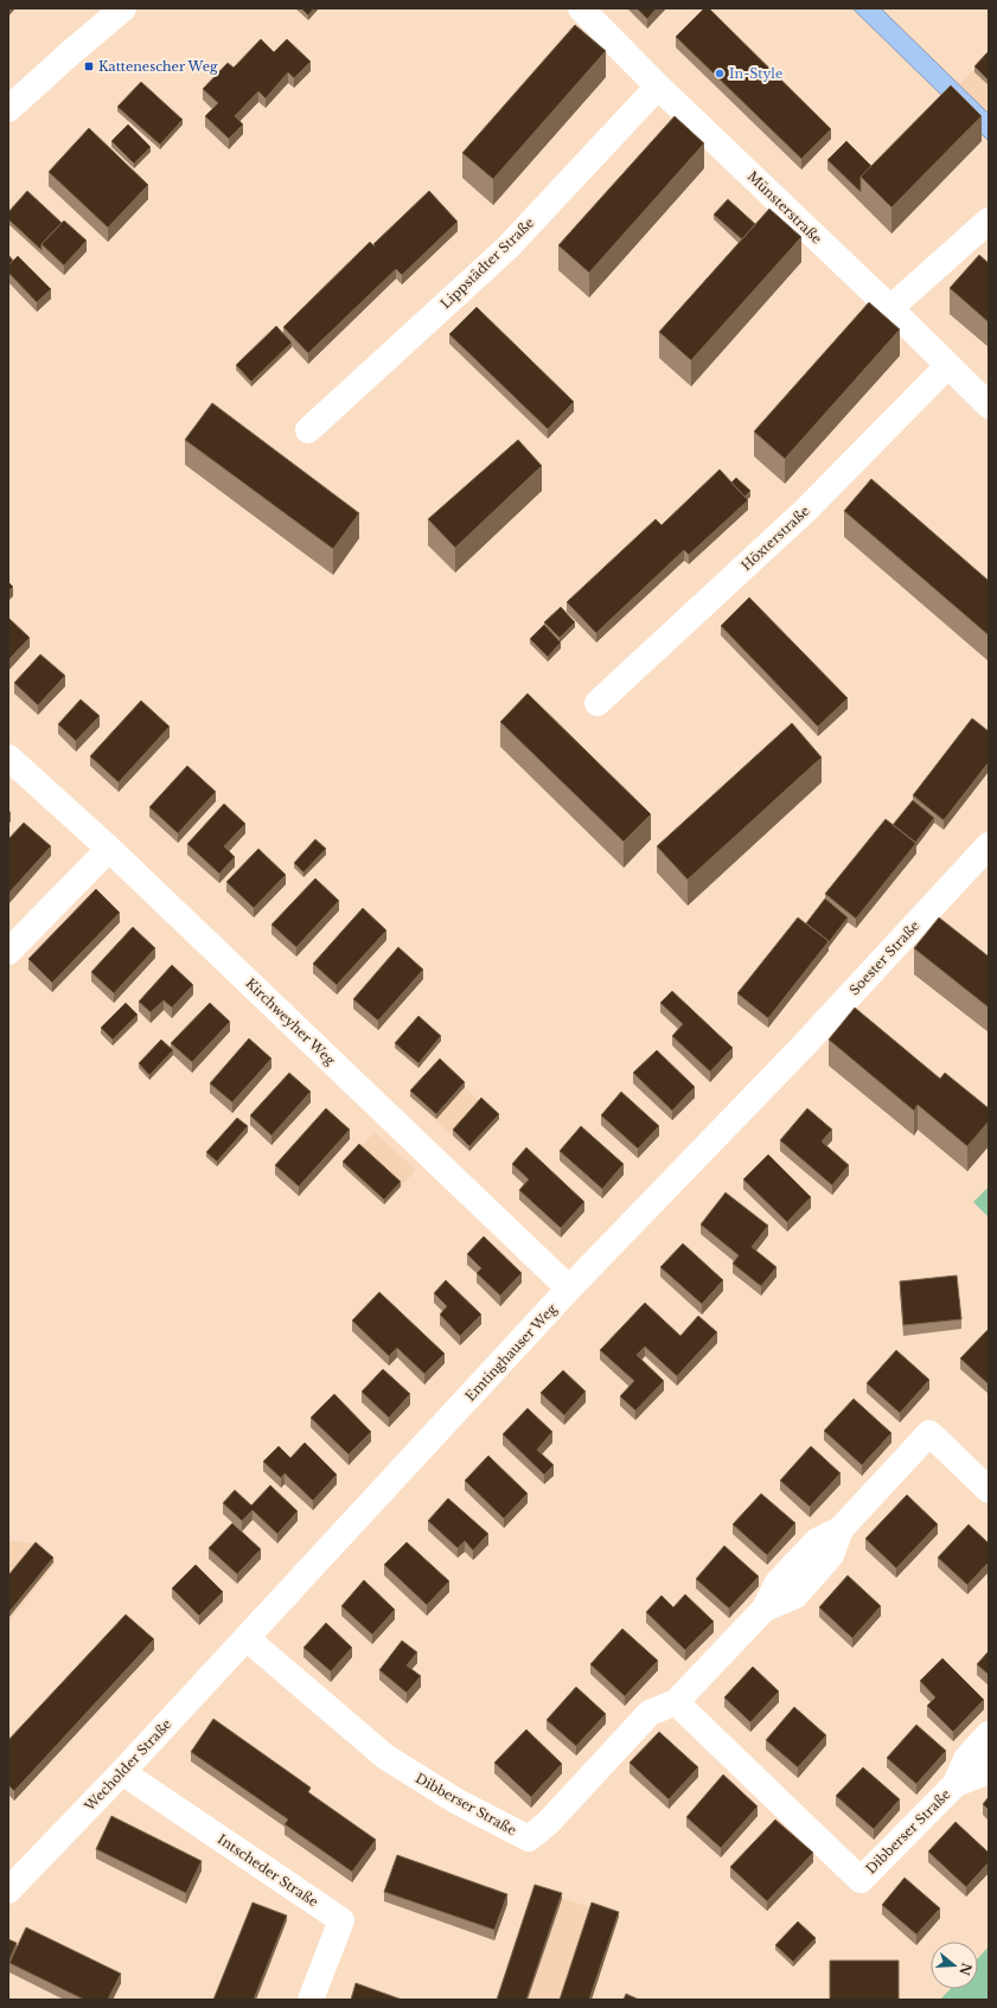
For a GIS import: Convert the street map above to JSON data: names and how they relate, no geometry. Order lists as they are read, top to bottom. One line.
{"streets":{"street":["Münsterstraße","Lippstädter Straße","Höxterstraße","Soester Straße","Kirchweyher Weg","Emtinghauser Weg","Wecholder Straße","Dibberser Straße","Intscheder Straße"]},"crossings":[["Münsterstraße","Lippstädter Straße"],["Münsterstraße","Höxterstraße"],["Soester Straße","Emtinghauser Weg"],["Kirchweyher Weg","Emtinghauser Weg"],["Emtinghauser Weg","Wecholder Straße"],["Emtinghauser Weg","Dibberser Straße"],["Wecholder Straße","Dibberser Straße"],["Wecholder Straße","Intscheder Straße"]],"places":{"transit":["Kattenescher Weg"],"other":["In-Style"]},"north":"right"}
